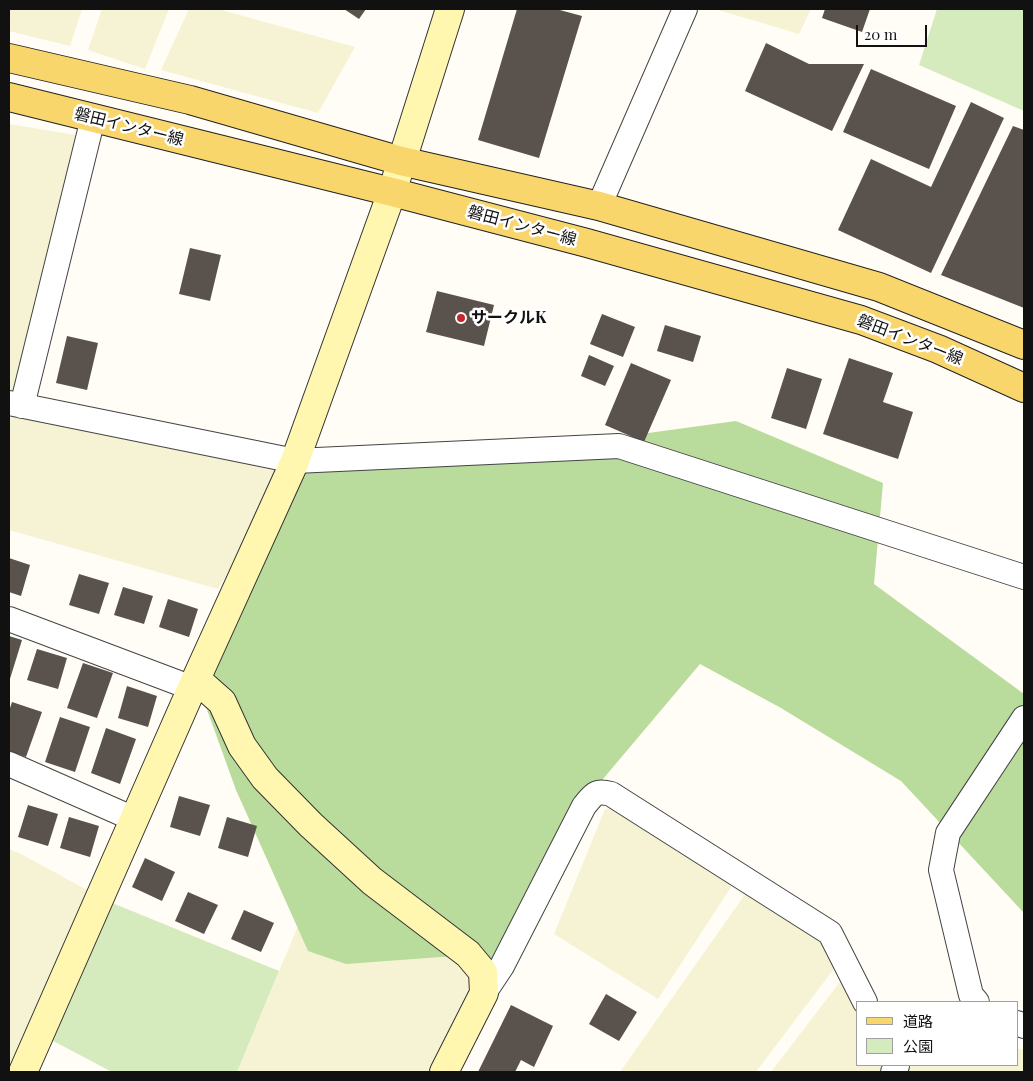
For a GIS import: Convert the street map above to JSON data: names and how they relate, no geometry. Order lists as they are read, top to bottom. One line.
{"streets":{"main road":["磐田インター線"]},"places":["サークルK"],"legend":["道路","公園"],"scale_bar":"20 m"}
